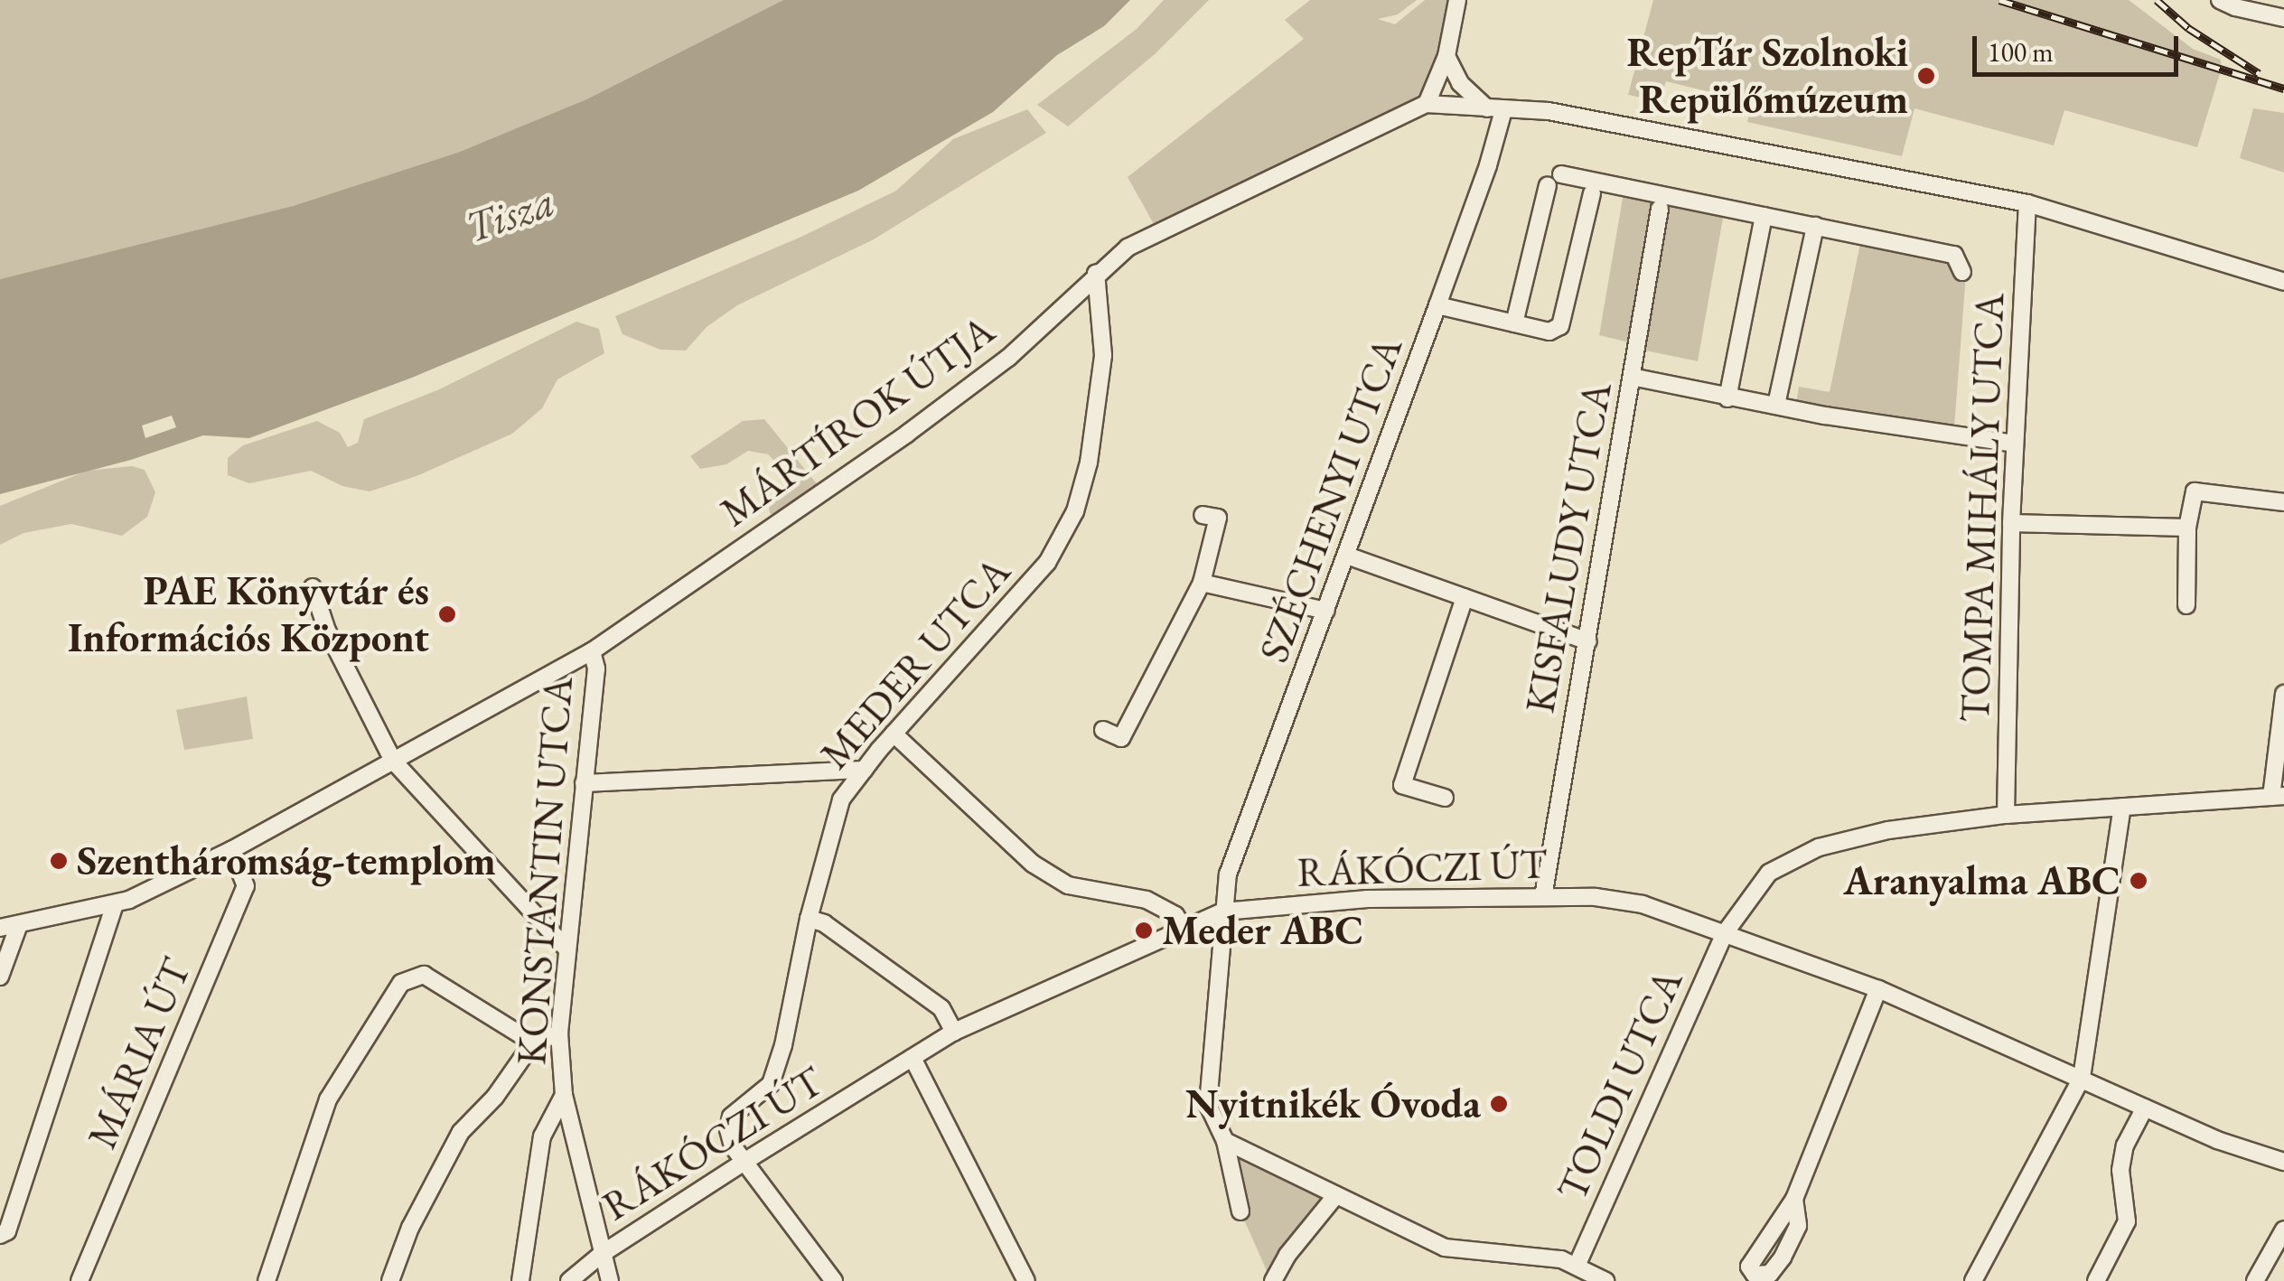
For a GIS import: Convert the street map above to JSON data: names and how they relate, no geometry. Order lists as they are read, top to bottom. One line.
{"streets":{"street":["MÁRTÍROK ÚTJA","SZÉCHENYI UTCA","TOMPA MIHÁLY UTCA","KISFALUDY UTCA","MEDER UTCA","RÁKÓCZI ÚT","KONSTANTIN UTCA","MÁRIA ÚT","TOLDI UTCA"]},"crossings":[["MÁRTÍROK ÚTJA","MEDER UTCA"],["MÁRTÍROK ÚTJA","KONSTANTIN UTCA"],["MÁRTÍROK ÚTJA","MÁRIA ÚT"],["SZÉCHENYI UTCA","RÁKÓCZI ÚT"],["TOMPA MIHÁLY UTCA","TOLDI UTCA"],["KISFALUDY UTCA","RÁKÓCZI ÚT"],["MEDER UTCA","RÁKÓCZI ÚT"],["RÁKÓCZI ÚT","KONSTANTIN UTCA"],["RÁKÓCZI ÚT","TOLDI UTCA"]],"water":["Tisza"],"places":["RepTár Szolnoki Repülőmúzeum","PAE Könyvtár és Információs Központ","Szentháromság-templom","Aranyalma ABC","Meder ABC","Nyitnikék Óvoda"],"scale_bar":"100 m"}
